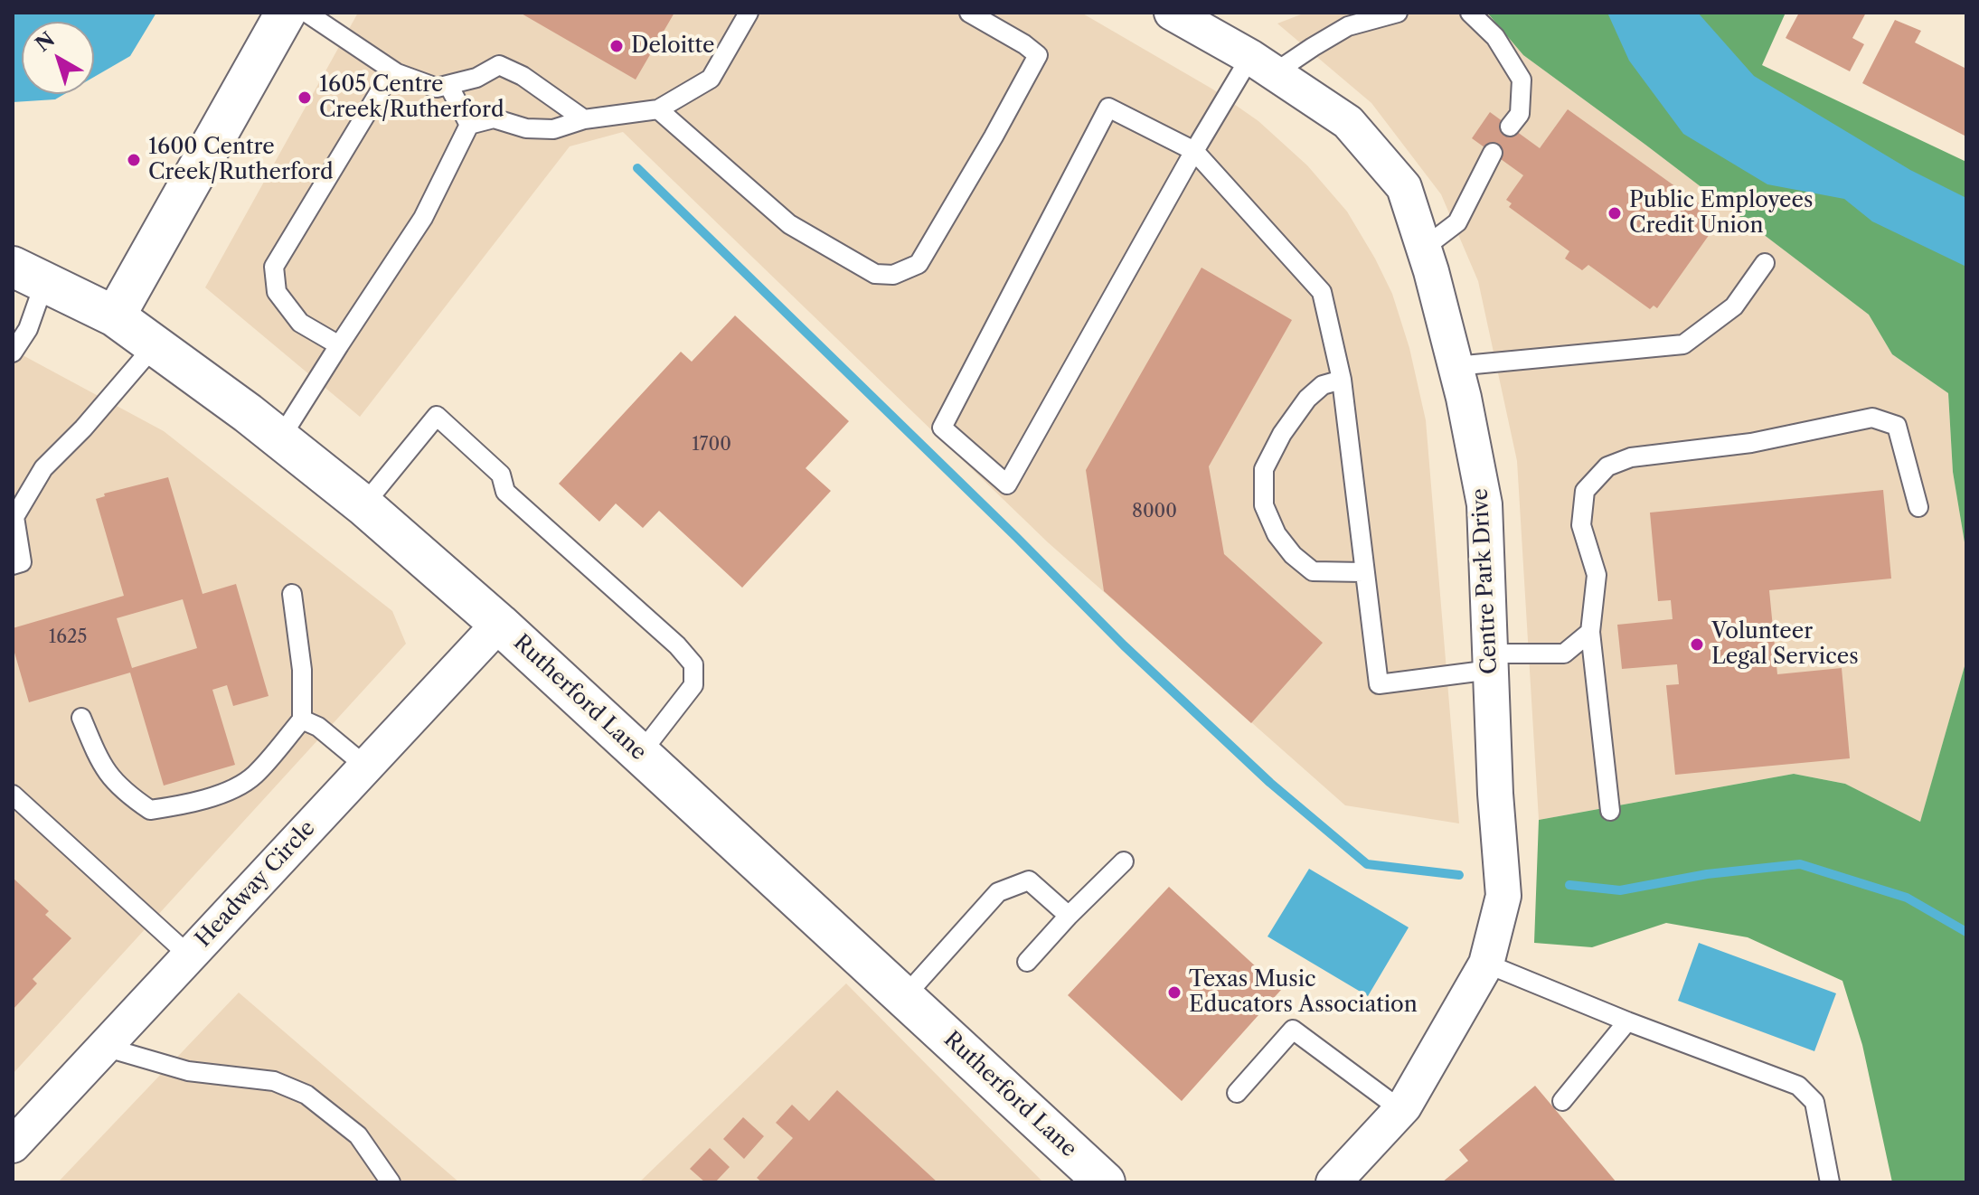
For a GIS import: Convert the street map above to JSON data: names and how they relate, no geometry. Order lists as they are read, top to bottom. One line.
{"streets":{"street":["Centre Park Drive","Rutherford Lane","Headway Circle"]},"crossings":[["Rutherford Lane","Headway Circle"]],"places":["Deloitte","1605 Centre Creek/Rutherford","1600 Centre Creek/Rutherford","Public Employees Credit Union","Volunteer Legal Services","Texas Music Educators Association"],"house_numbers":["1700","8000","1625"],"north":"top left"}
